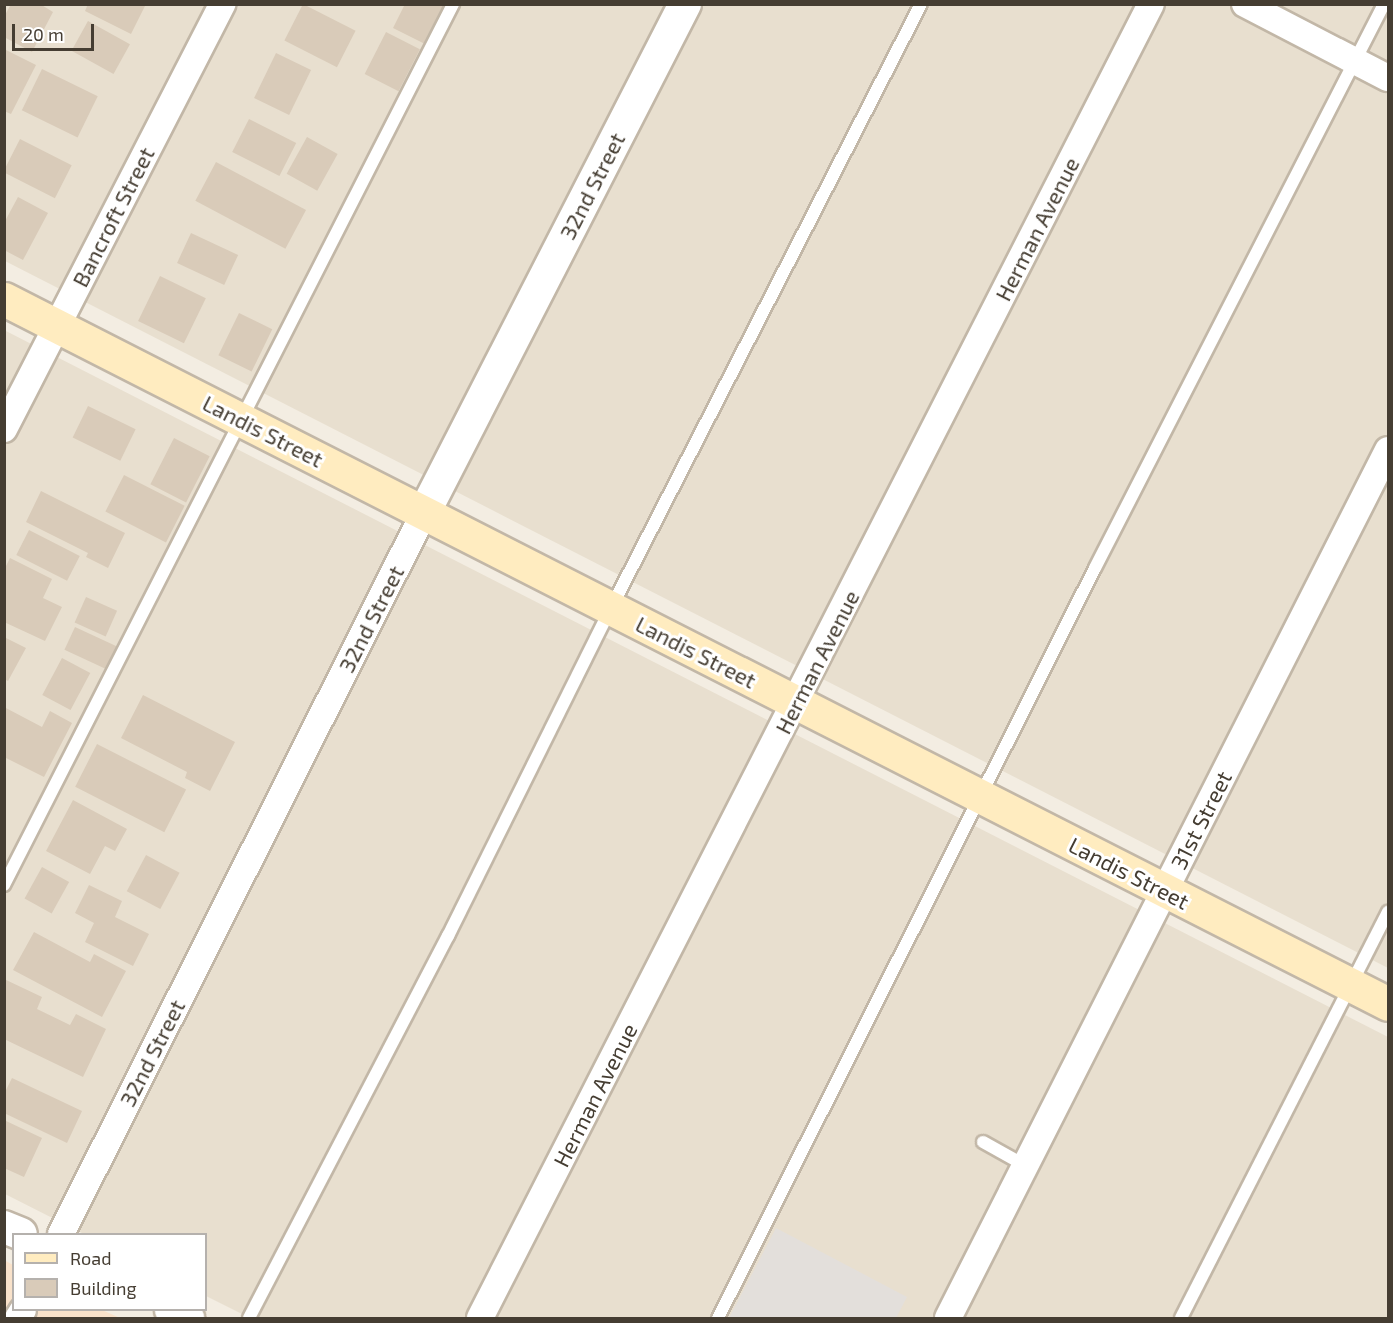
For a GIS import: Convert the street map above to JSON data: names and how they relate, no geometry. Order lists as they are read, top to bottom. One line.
{"streets":{"main road":["Landis Street"],"street":["32nd Street","Bancroft Street","Herman Avenue","31st Street"]},"crossings":[["32nd Street","Landis Street"],["Bancroft Street","Landis Street"],["Herman Avenue","Landis Street"],["Landis Street","31st Street"]],"legend":["Road","Building"],"scale_bar":"20 m"}
